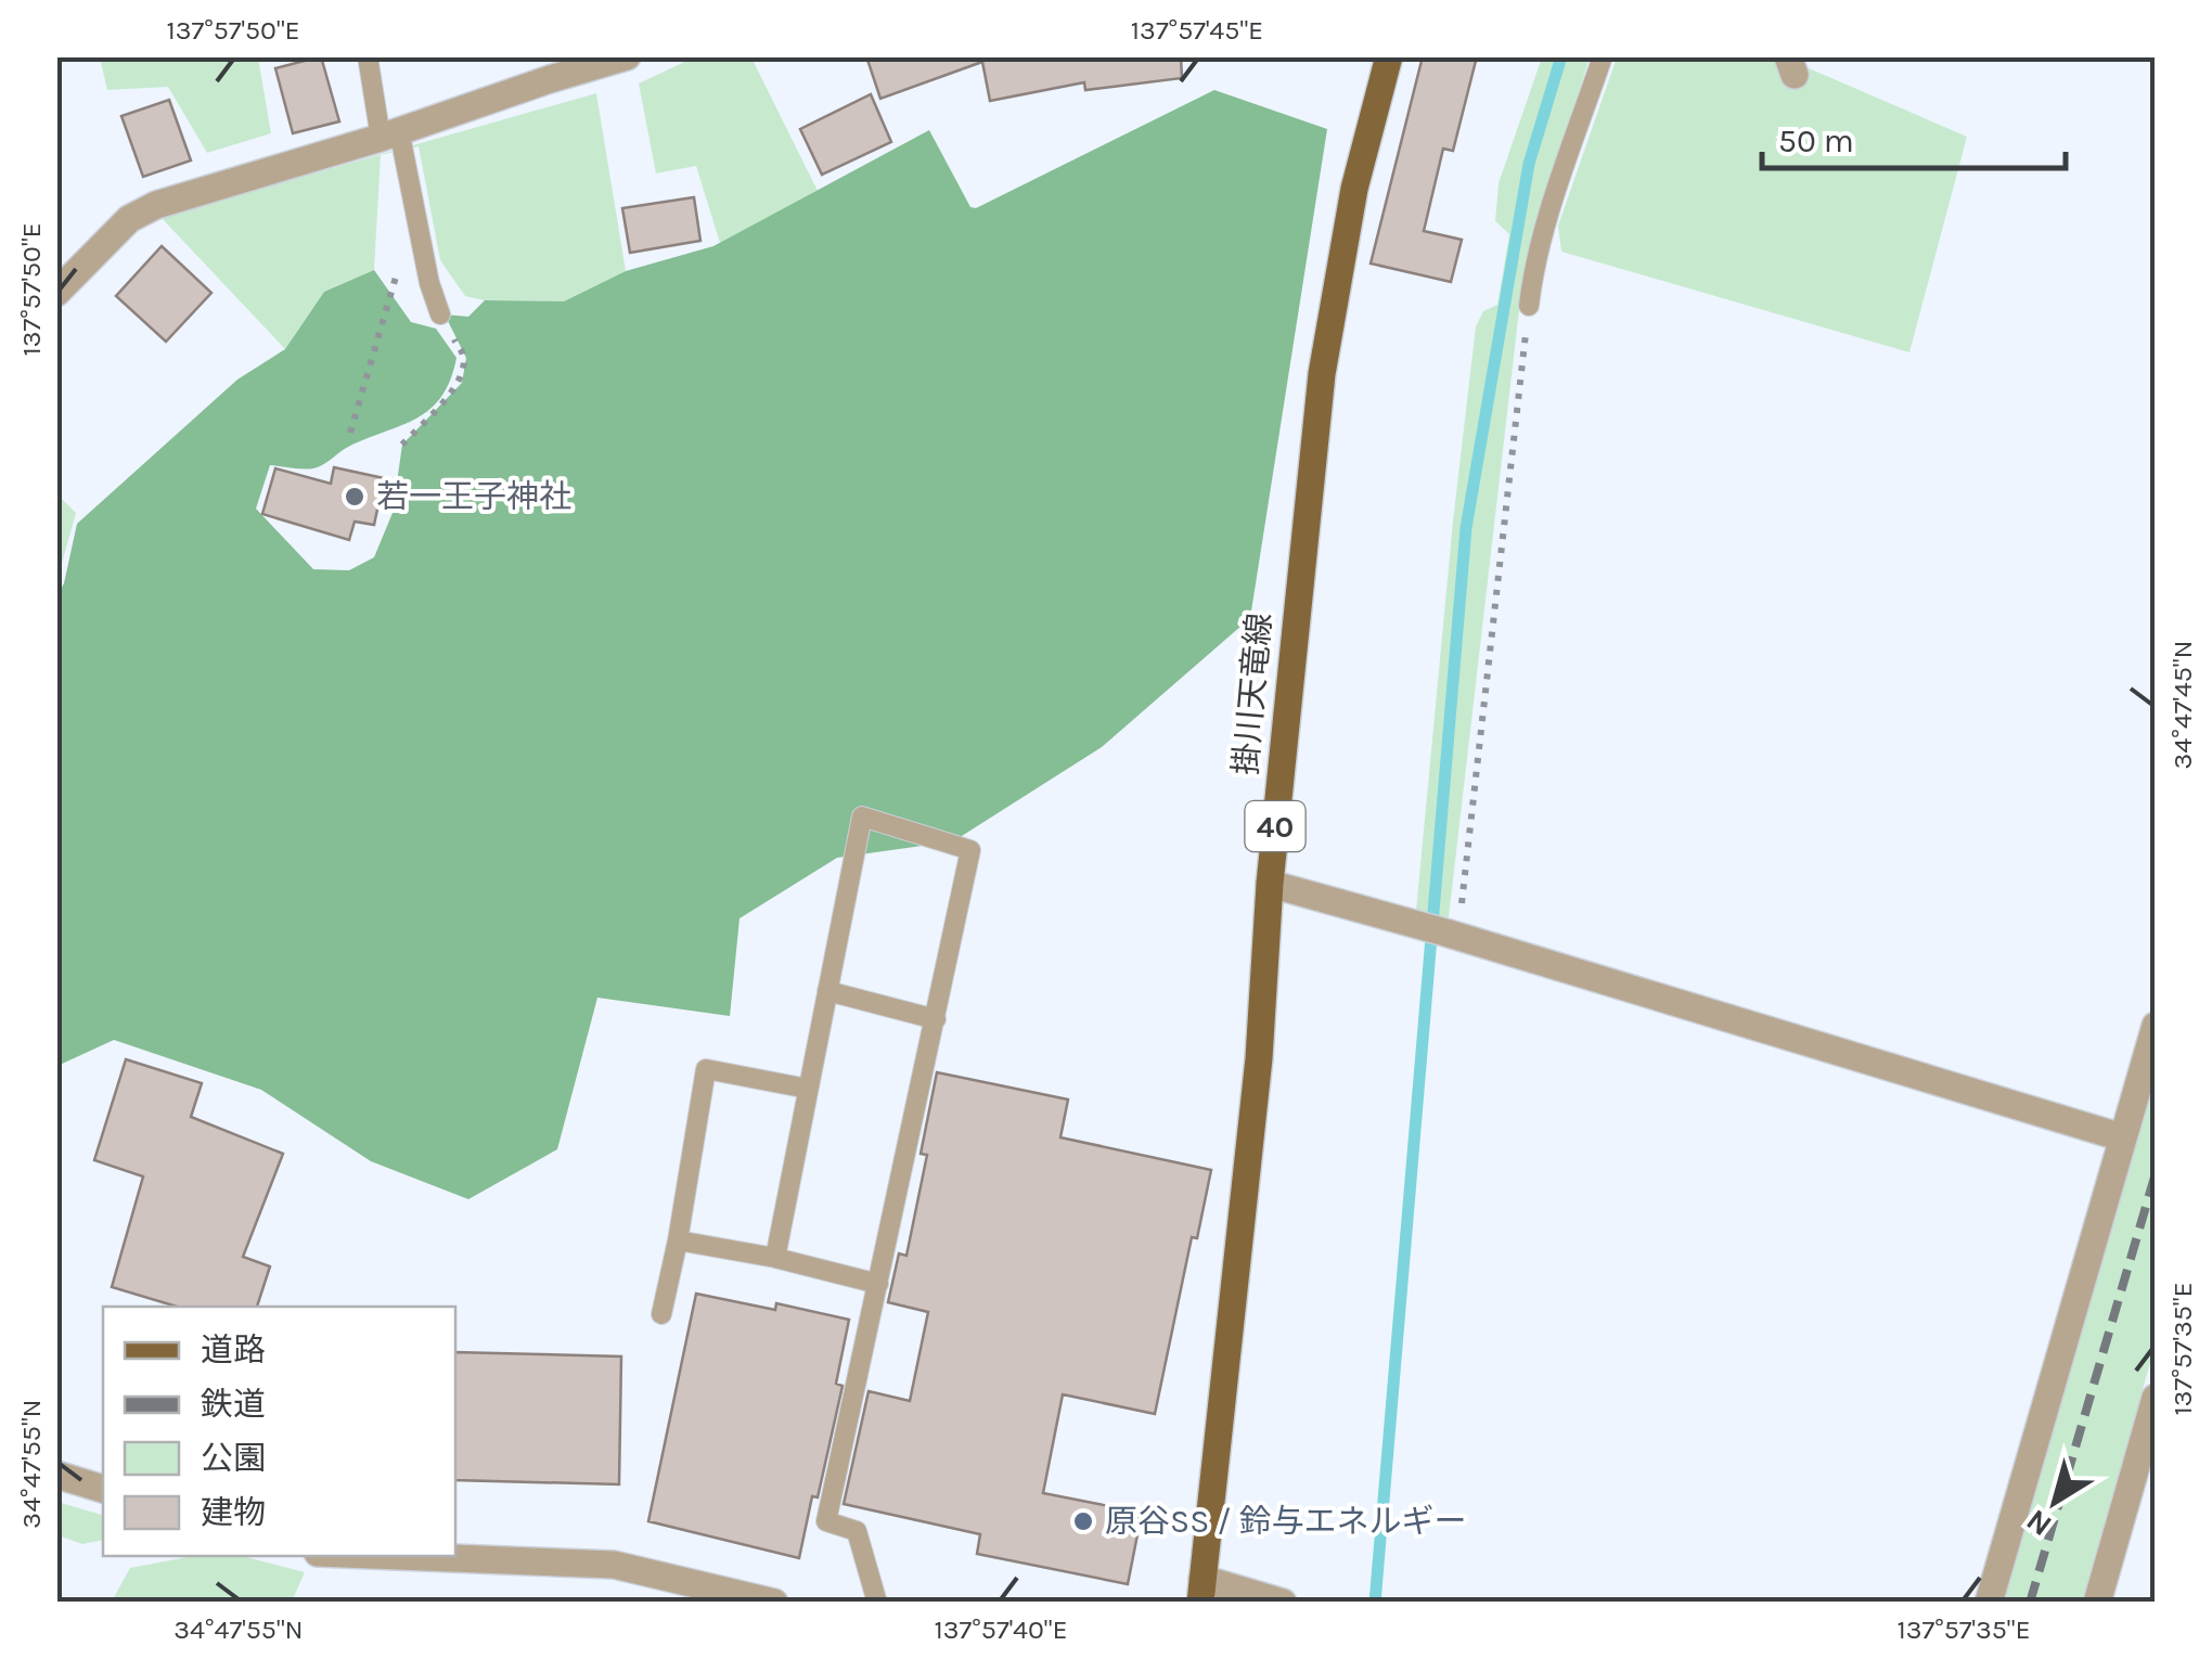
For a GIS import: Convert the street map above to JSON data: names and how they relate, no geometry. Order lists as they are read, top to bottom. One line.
{"streets":{"main road":["掛川天竜線","40"]},"places":["若一王子神社","原谷SS / 鈴与エネルギー"],"legend":["道路","鉄道","公園","建物"],"scale_bar":"50 m","north":"bottom left","coordinates":["137°57'50\"E","137°57'45\"E","34°47'45\"N","137°57'35\"E","34°47'55\"N","137°57'40\"E"]}
